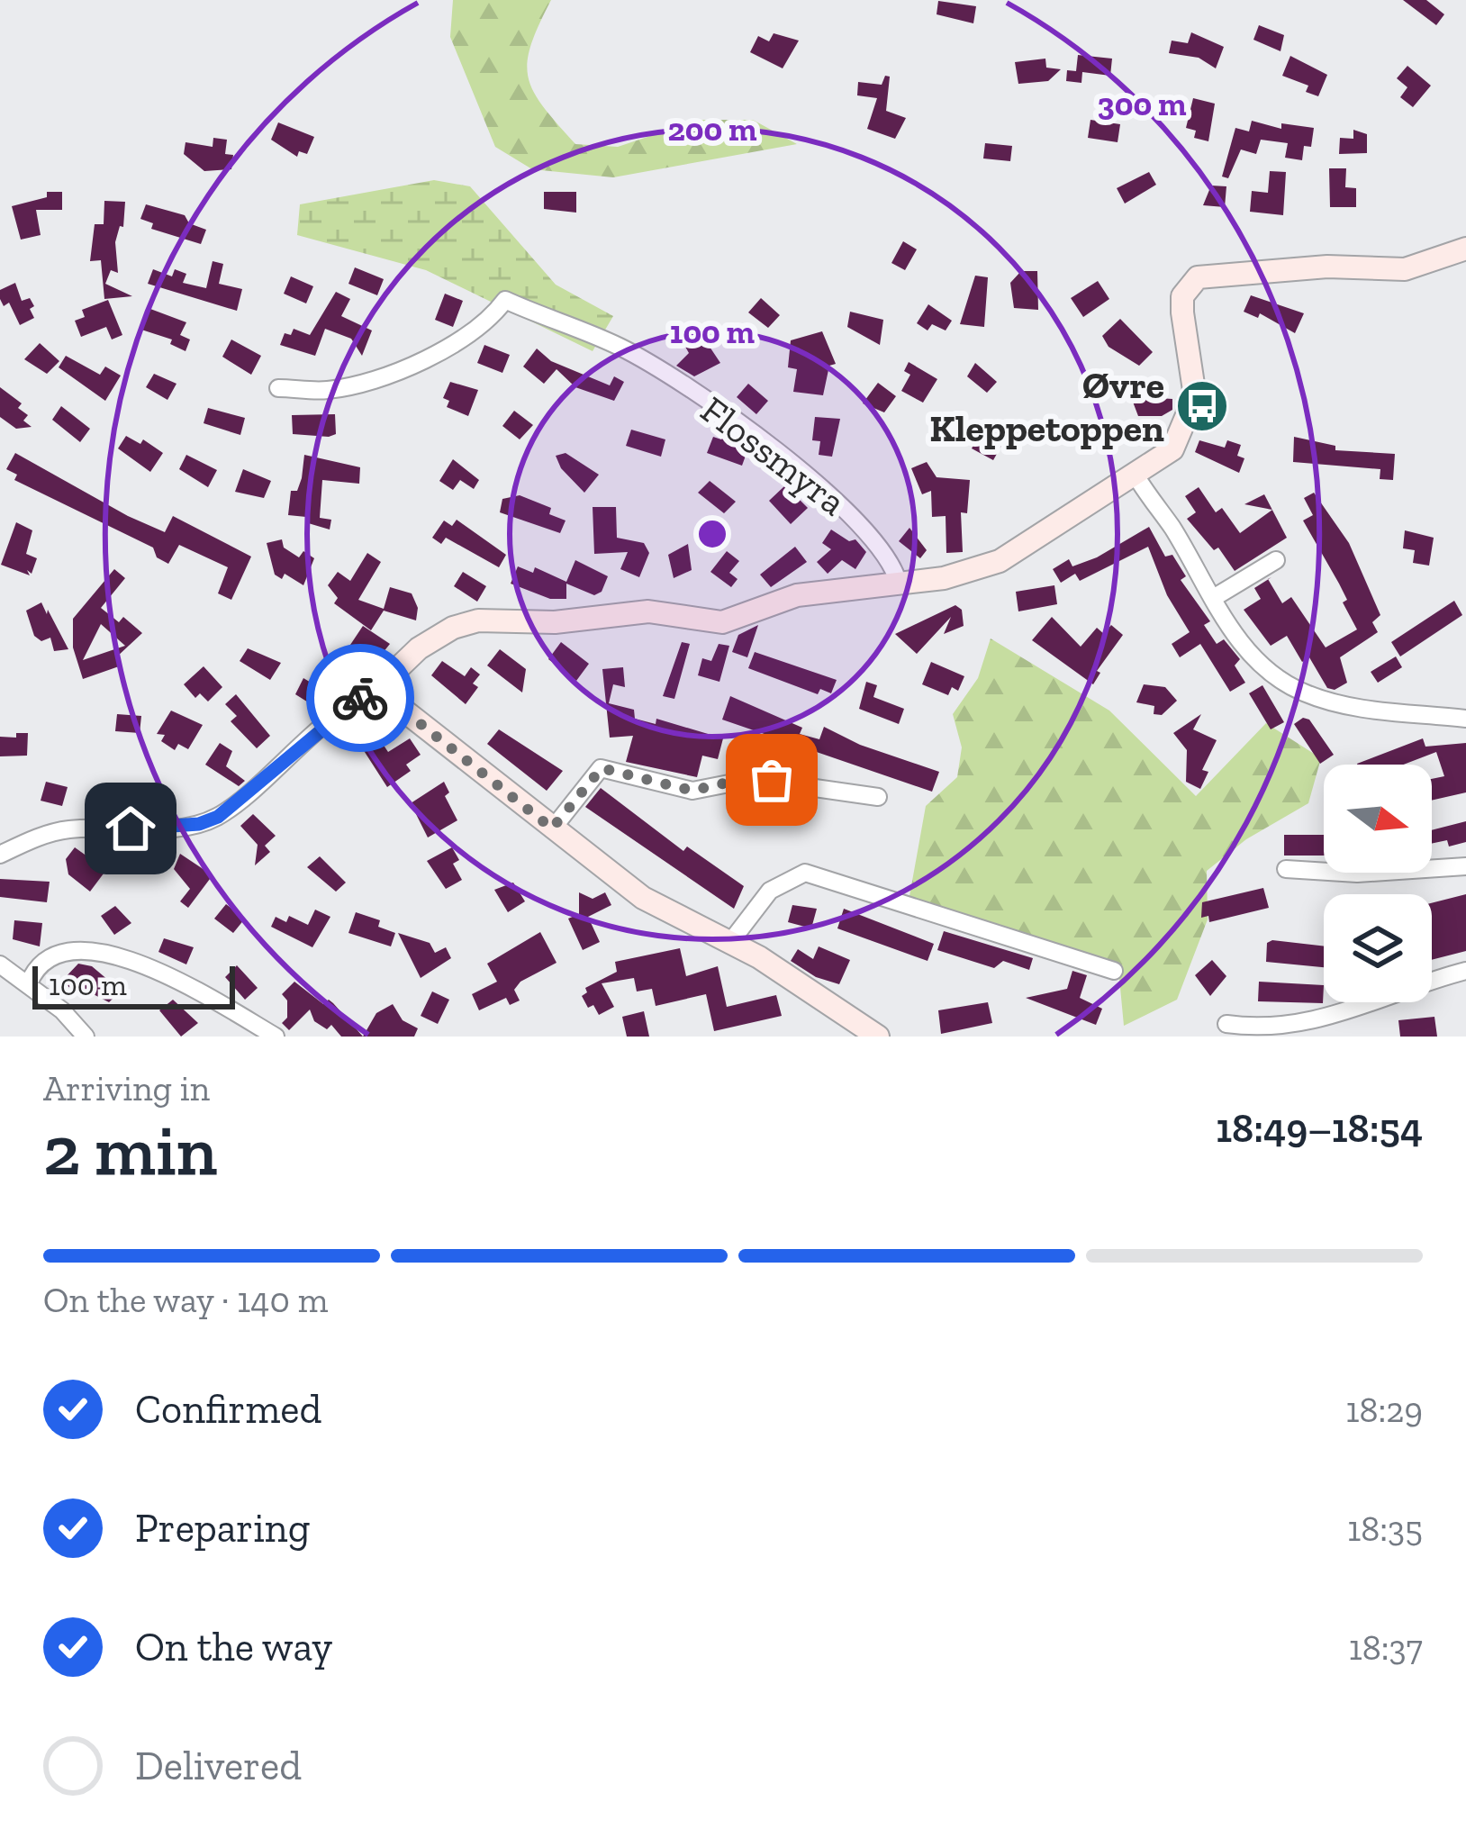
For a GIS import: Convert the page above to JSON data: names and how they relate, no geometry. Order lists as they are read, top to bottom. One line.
{"streets":{"street":["Flossmyra"]},"places":{"bus stop":["Øvre Kleppetoppen"]},"scale_bar":"100 m","north":"right","page":{"scale":"100 m","heading":["2 min","Arriving in","18:49–18:54"],"bar":"On the way · 140 m","list":[["Confirmed","18:29"],["Preparing","18:35"],["On the way","18:37"],"Delivered"]},"rings":["300 m","200 m","100 m"]}
